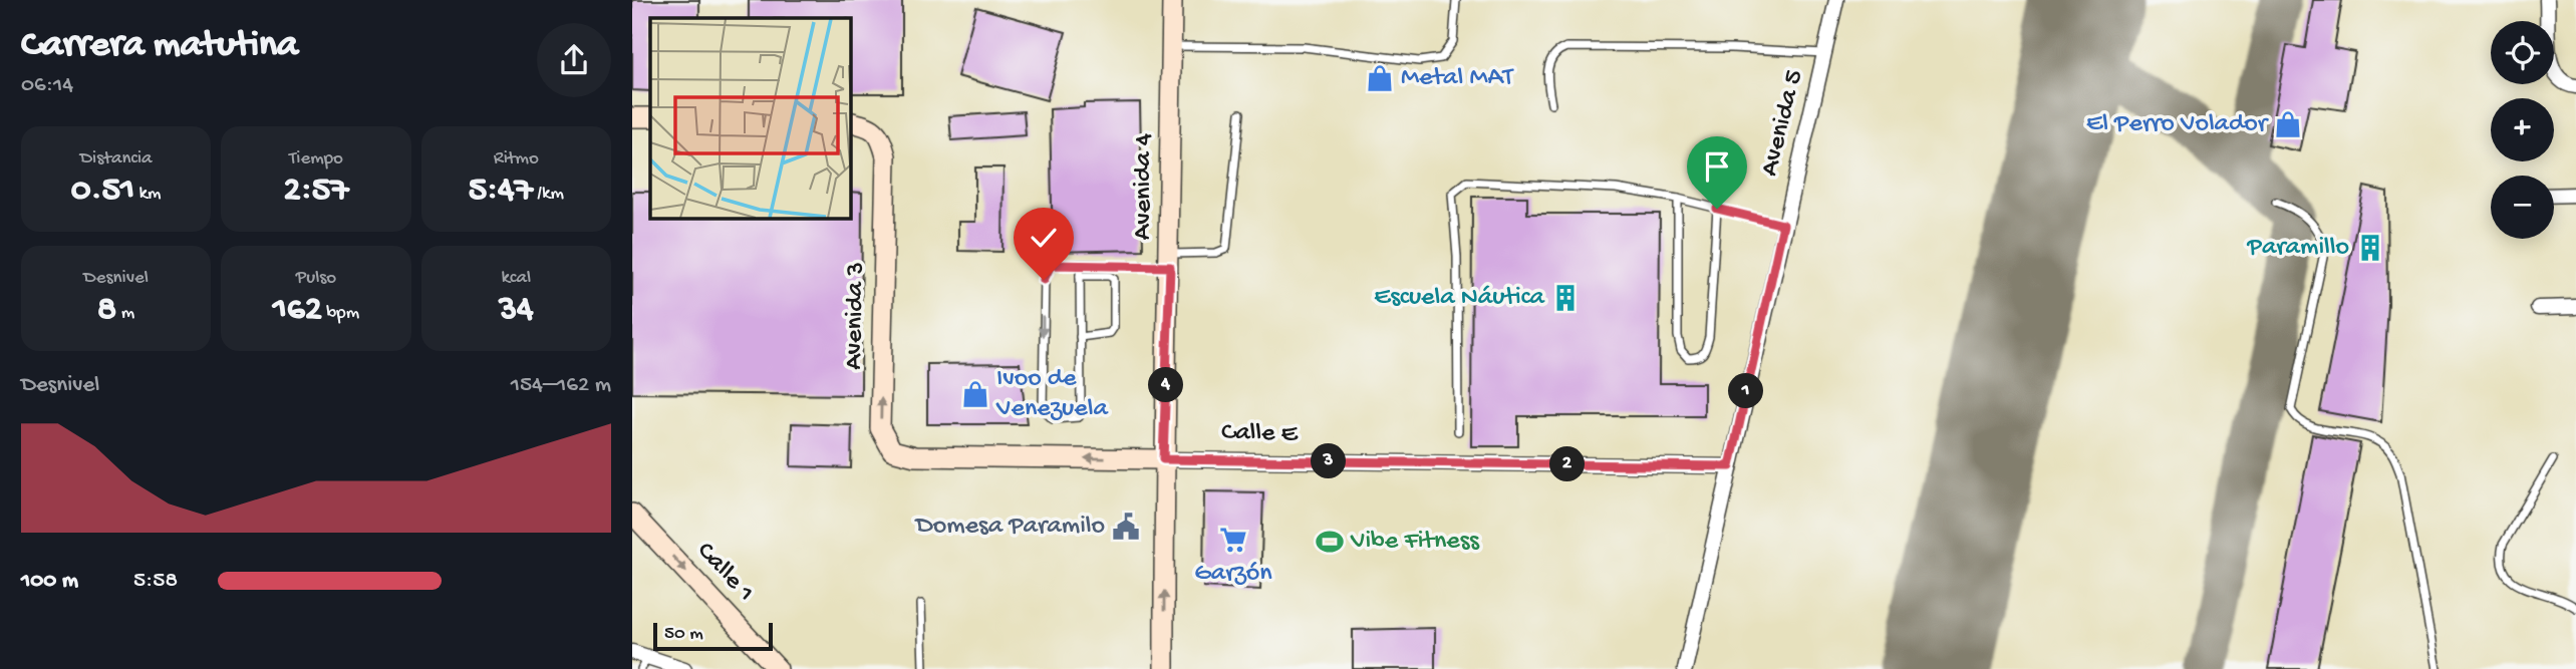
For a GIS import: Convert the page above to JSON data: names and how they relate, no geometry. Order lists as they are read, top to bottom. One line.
{"streets":{"main road":["Avenida 4","Avenida 3","Calle E","Calle 1"],"street":["Avenida 5"]},"crossings":[["Avenida 5","Calle E"],["Avenida 4","Calle E"],["Avenida 3","Calle E"]],"one_way":["Avenida 3","Calle 1"],"places":{"shop":["Metal MAT","El Perro Volador","Ivoo de Venezuela"],"building":["Paramillo","Escuela Náutica"],"public building":["Domesa Paramilo"],"supermarket":["Garzón"],"sports":["Vibe Fitness"]},"scale_bar":"50 m","page":{"heading":["Carrera matutina","06:14"],"map_buttons":["+","−"],"stats":[["Distancia","0.51 km"],["Tiempo","2:57"],["Ritmo","5:47 /km"],["Desnivel","8 m"],["Pulso","162 bpm"],["kcal","34"]],"chart":["Desnivel","154–162 m"],"pins":["4","1","3","2"],"list":[{"name":"100 m","note":"5:58"}],"scale":"50 m"}}
